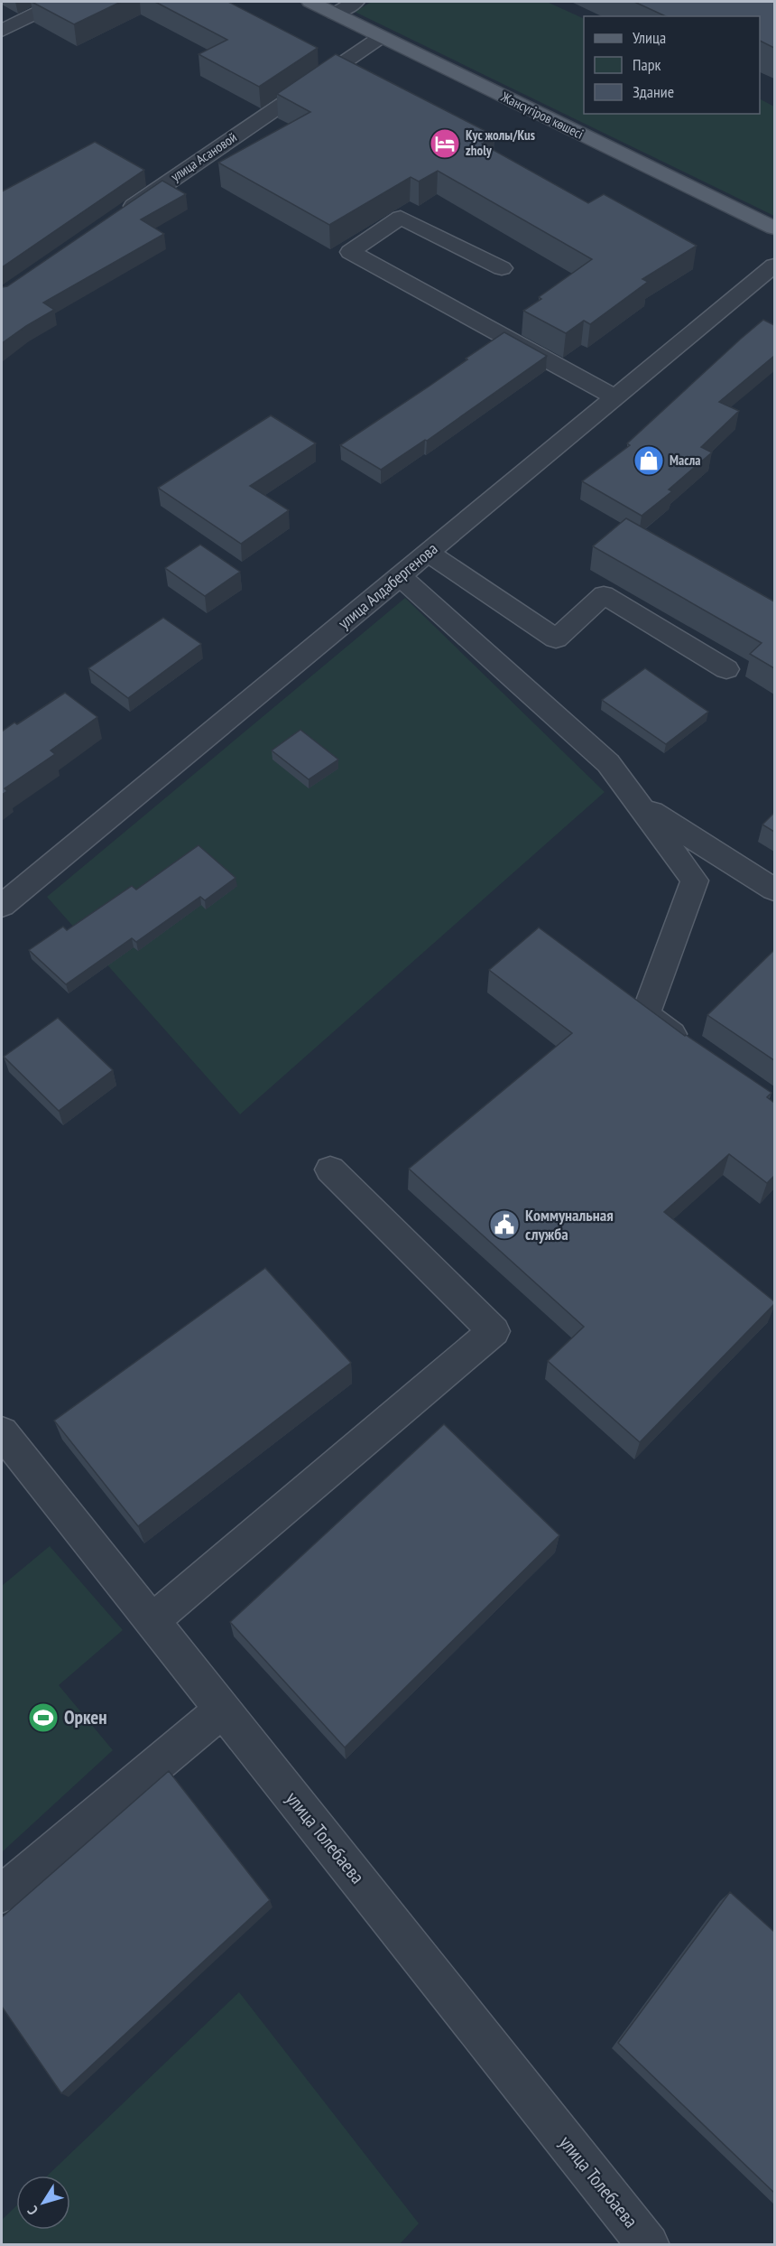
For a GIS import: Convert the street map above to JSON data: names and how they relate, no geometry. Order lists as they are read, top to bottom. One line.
{"streets":{"main road":["Жансүгіров көшесі"],"street":["улица Асановой","улица Алдабергенова","улица Толебаева"]},"crossings":[["Жансүгіров көшесі","улица Асановой"]],"places":{"hotel":["Кус жолы/Kus zholy"],"shop":["Масла"],"public building":["Коммунальная служба"],"sports":["Оркен"]},"legend":["Улица","Парк","Здание"],"north":"bottom left"}
